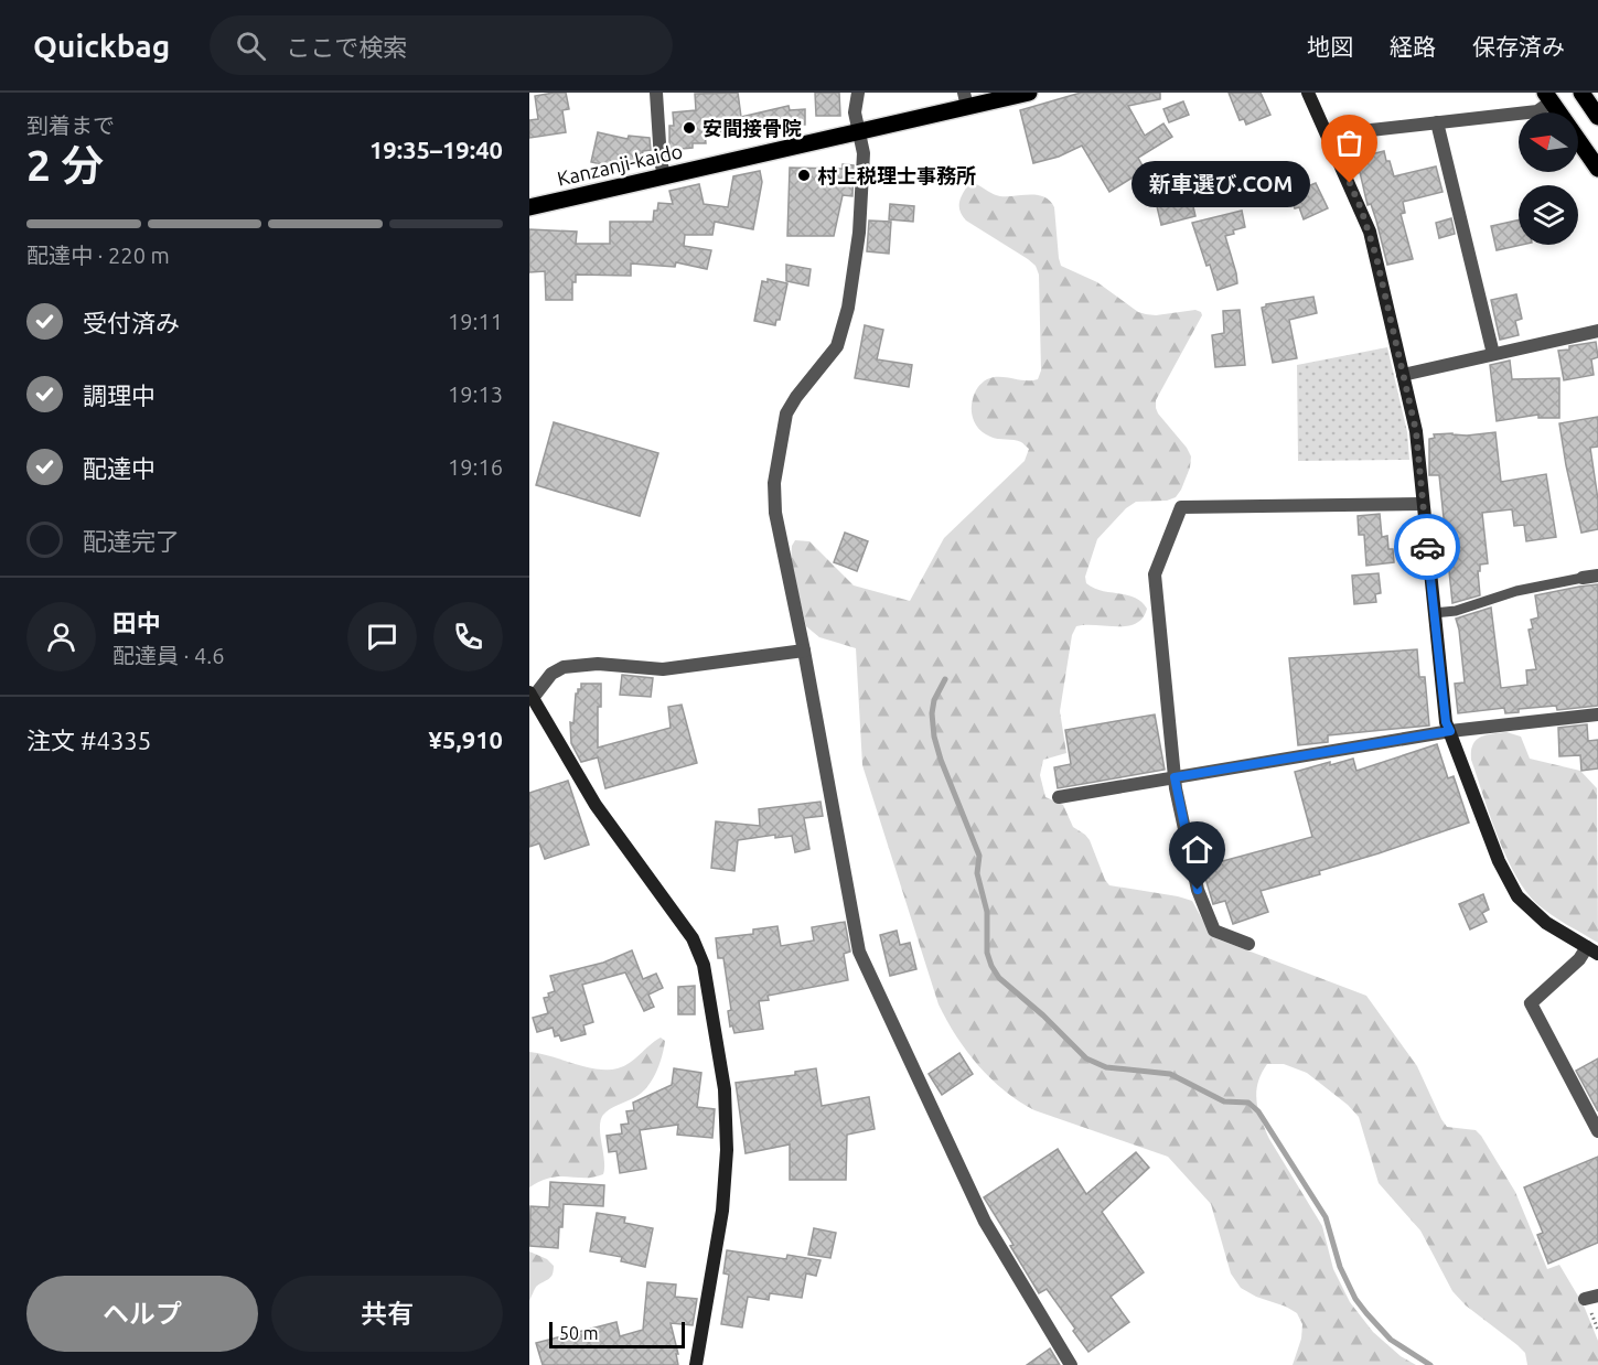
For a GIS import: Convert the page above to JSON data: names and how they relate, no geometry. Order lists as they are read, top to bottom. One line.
{"streets":{"main road":["Kanzanji-kaido"]},"places":["安間接骨院","村上税理士事務所","新車選び.COM"],"scale_bar":"50 m","north":"left","page":{"header":"Quickbag","search":"ここで検索","nav":["地図","経路","保存済み"],"heading":["2 分","到着まで","19:35–19:40"],"panel":["田中","配達員 · 4.6","注文 #4335","¥5,910"],"bubble":"新車選び.COM","bar":"配達中 · 220 m","list":[["受付済み","19:11"],["調理中","19:13"],["配達中","19:16"],"配達完了"],"buttons":["ヘルプ","共有"],"scale":"50 m"}}
